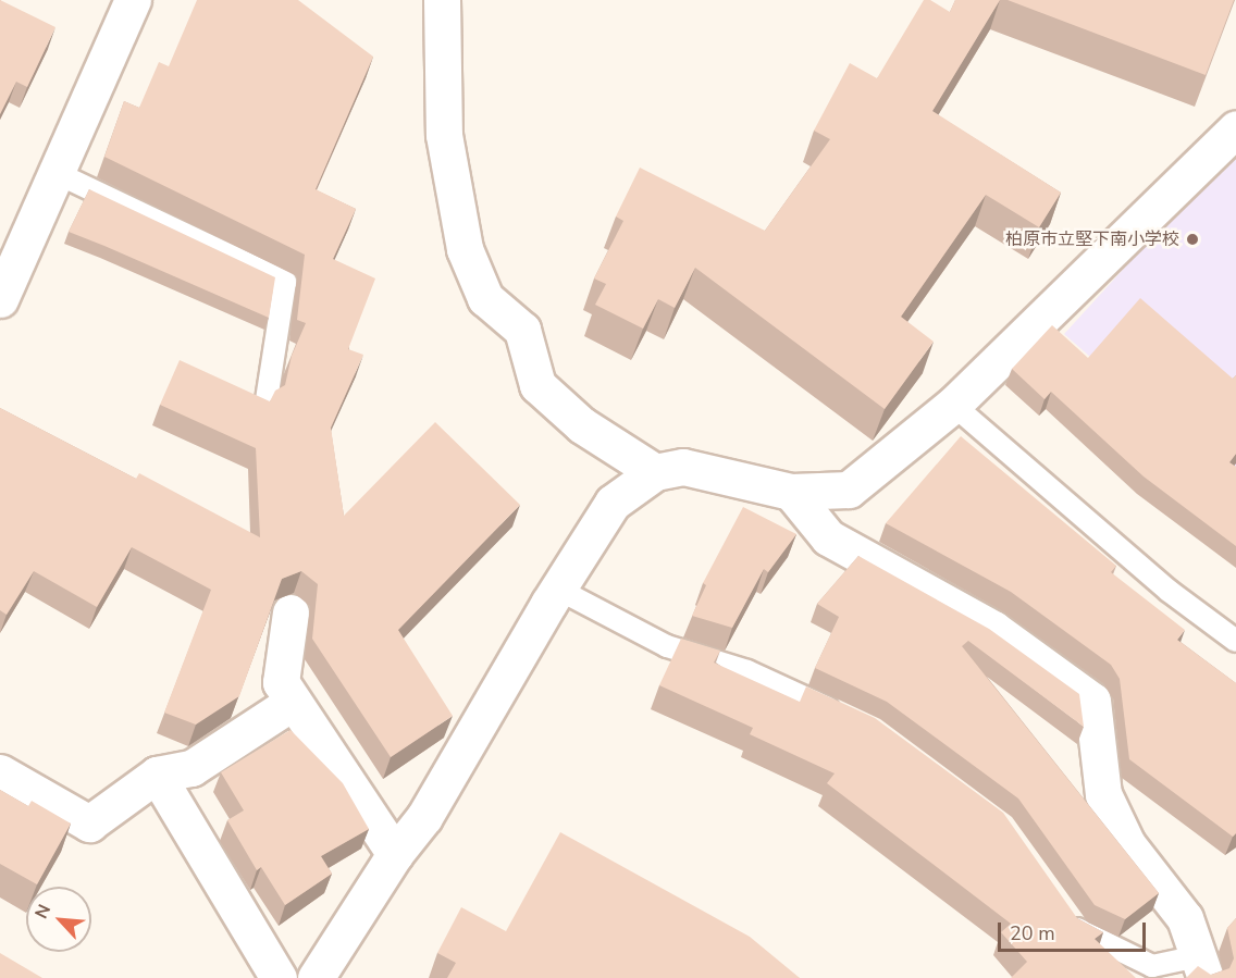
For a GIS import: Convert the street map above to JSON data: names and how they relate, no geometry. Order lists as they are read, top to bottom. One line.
{"places":["柏原市立堅下南小学校"],"scale_bar":"20 m","north":"top left"}
